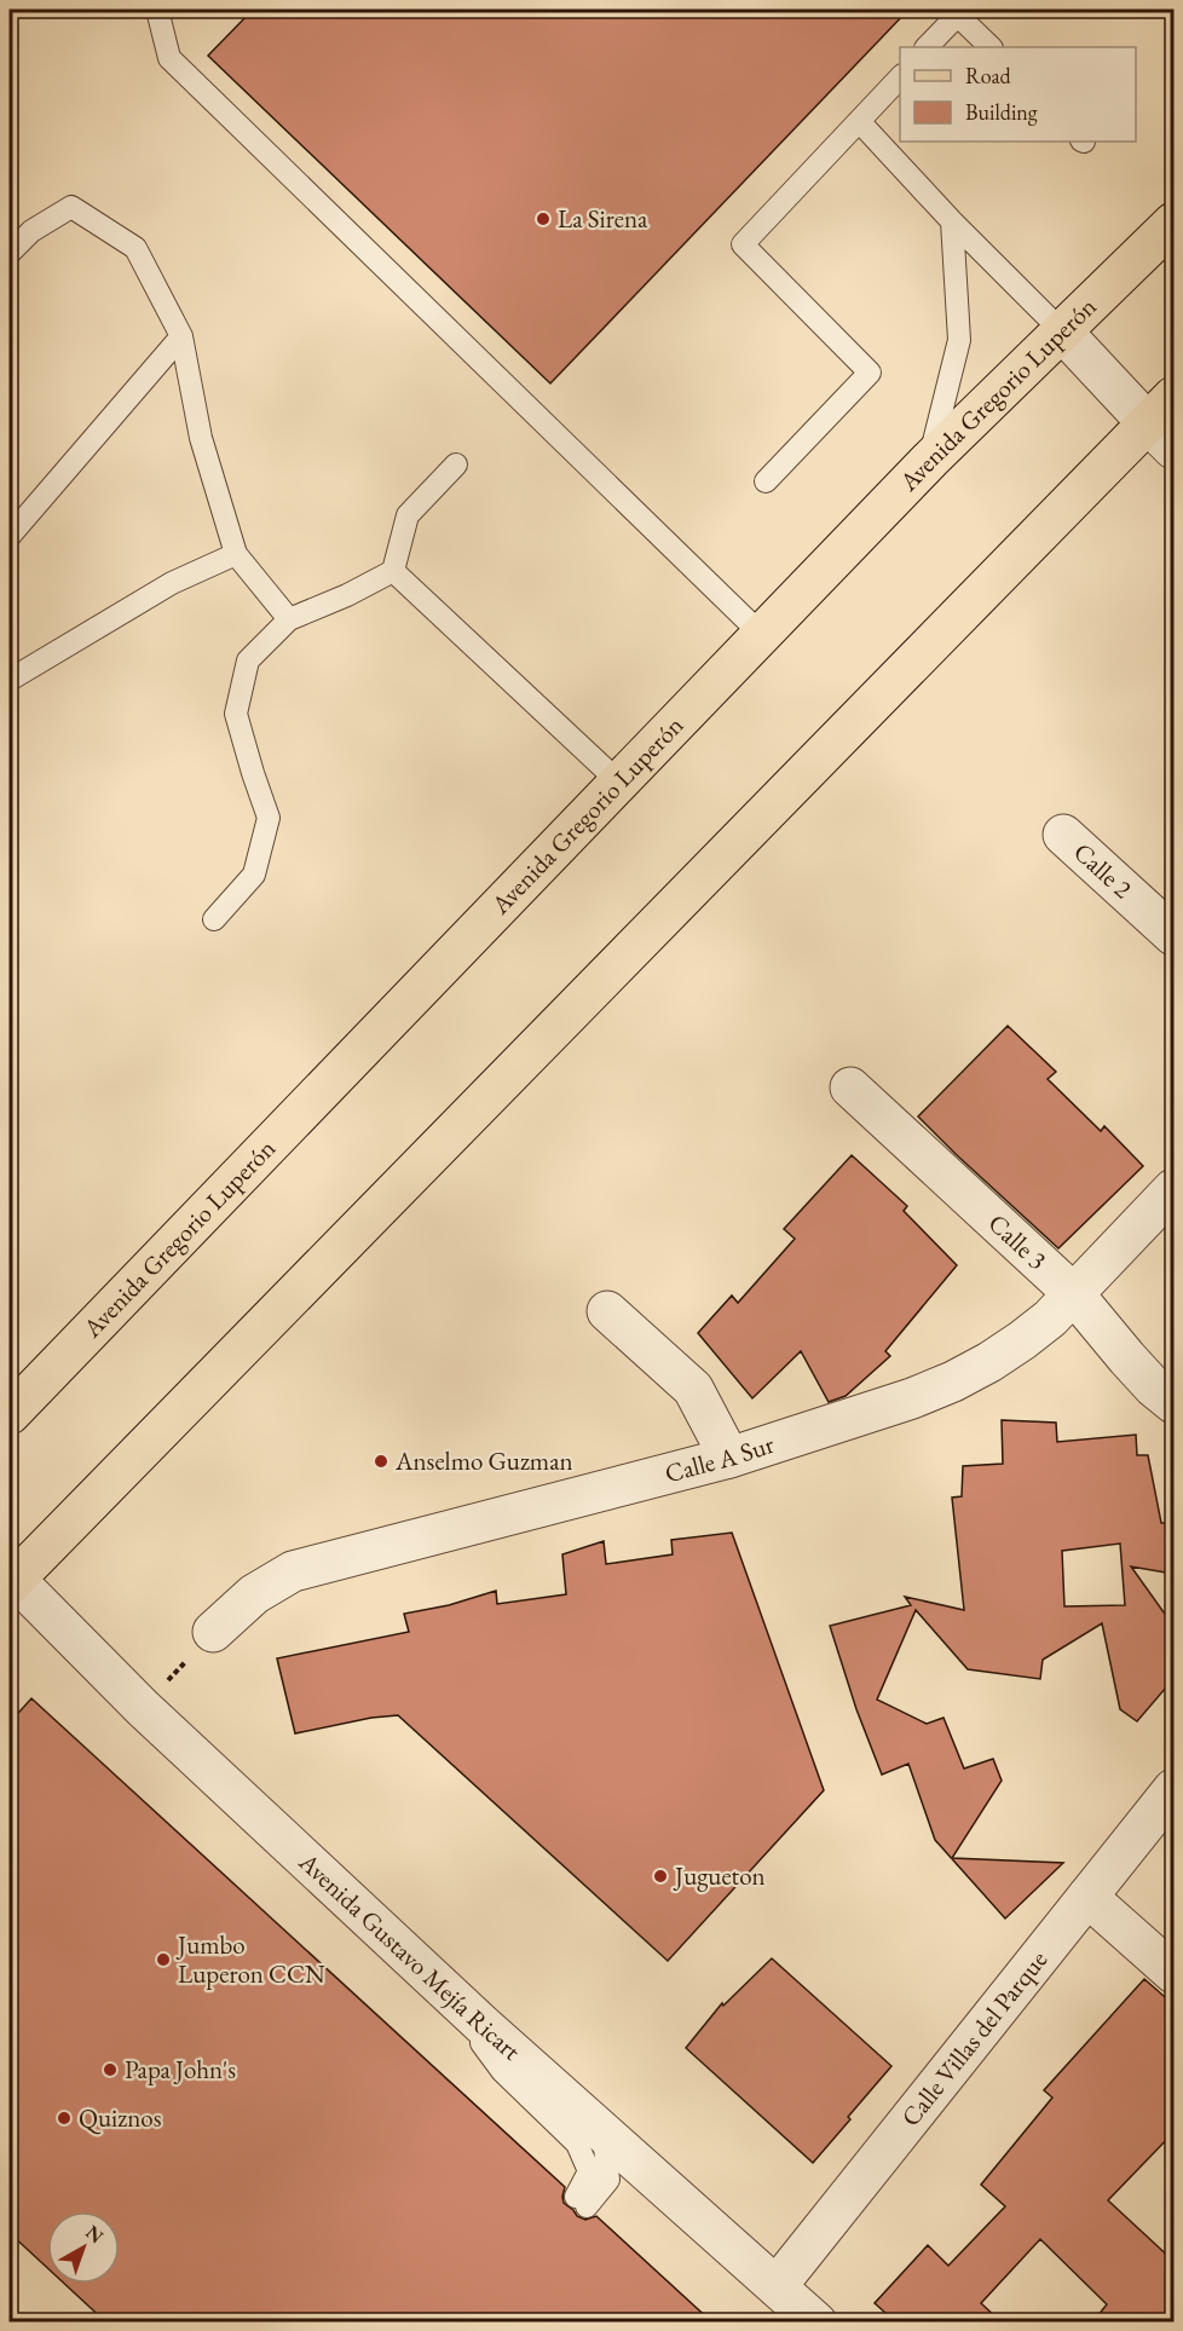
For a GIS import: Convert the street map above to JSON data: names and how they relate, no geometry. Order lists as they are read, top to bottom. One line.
{"streets":{"main road":["Avenida Gregorio Luperón"],"street":["Calle 2","Calle 3","Calle A Sur","Avenida Gustavo Mejía Ricart","Calle Villas del Parque"]},"crossings":[["Calle 3","Calle A Sur"],["Avenida Gustavo Mejía Ricart","Calle Villas del Parque"]],"places":["La Sirena","Anselmo Guzman","Jugueton","Jumbo Luperon CCN","Papa John's","Quiznos"],"legend":["Road","Building"],"north":"top right"}
